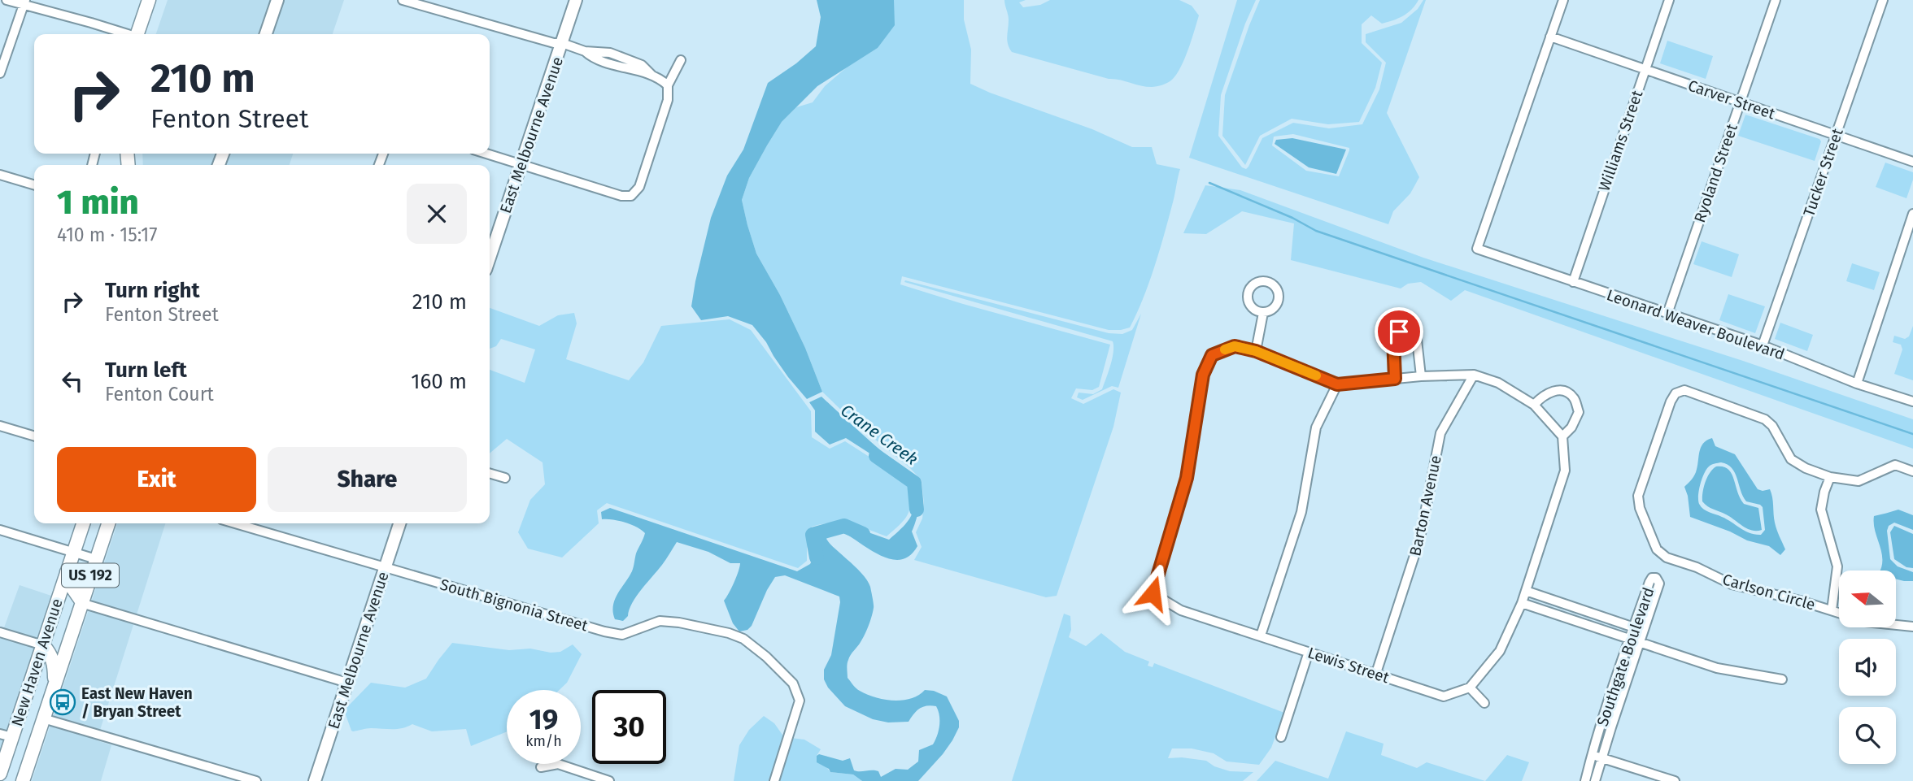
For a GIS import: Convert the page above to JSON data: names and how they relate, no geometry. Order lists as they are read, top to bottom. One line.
{"streets":{"main road":["US 192","New Haven Avenue"],"street":["Carver Street","East Melbourne Avenue","Williams Street","Tucker Street","Ryoland Street","Leonard Weaver Boulevard","Barton Avenue","Carlson Circle","South Bignonia Street","Southgate Boulevard","Lewis Street"]},"crossings":[["Carver Street","Williams Street"],["Carver Street","Tucker Street"],["Carver Street","Ryoland Street"],["Carver Street","Leonard Weaver Boulevard"],["East Melbourne Avenue","South Bignonia Street"],["Williams Street","Leonard Weaver Boulevard"],["Tucker Street","Leonard Weaver Boulevard"],["Ryoland Street","Leonard Weaver Boulevard"],["Barton Avenue","Lewis Street"]],"water":["Crane Creek"],"places":{"bus stop":["East New Haven / Bryan Street"]},"north":"left","page":{"turn":["210 m","Fenton Street"],"heading":["1 min","410 m · 15:17"],"list":[{"name":"Turn right","note":"Fenton Street","value":"210 m"},{"name":"Turn left","note":"Fenton Court","value":"160 m"}],"buttons":["Exit","Share"],"speed":"19 km/h","limit":"30"}}
